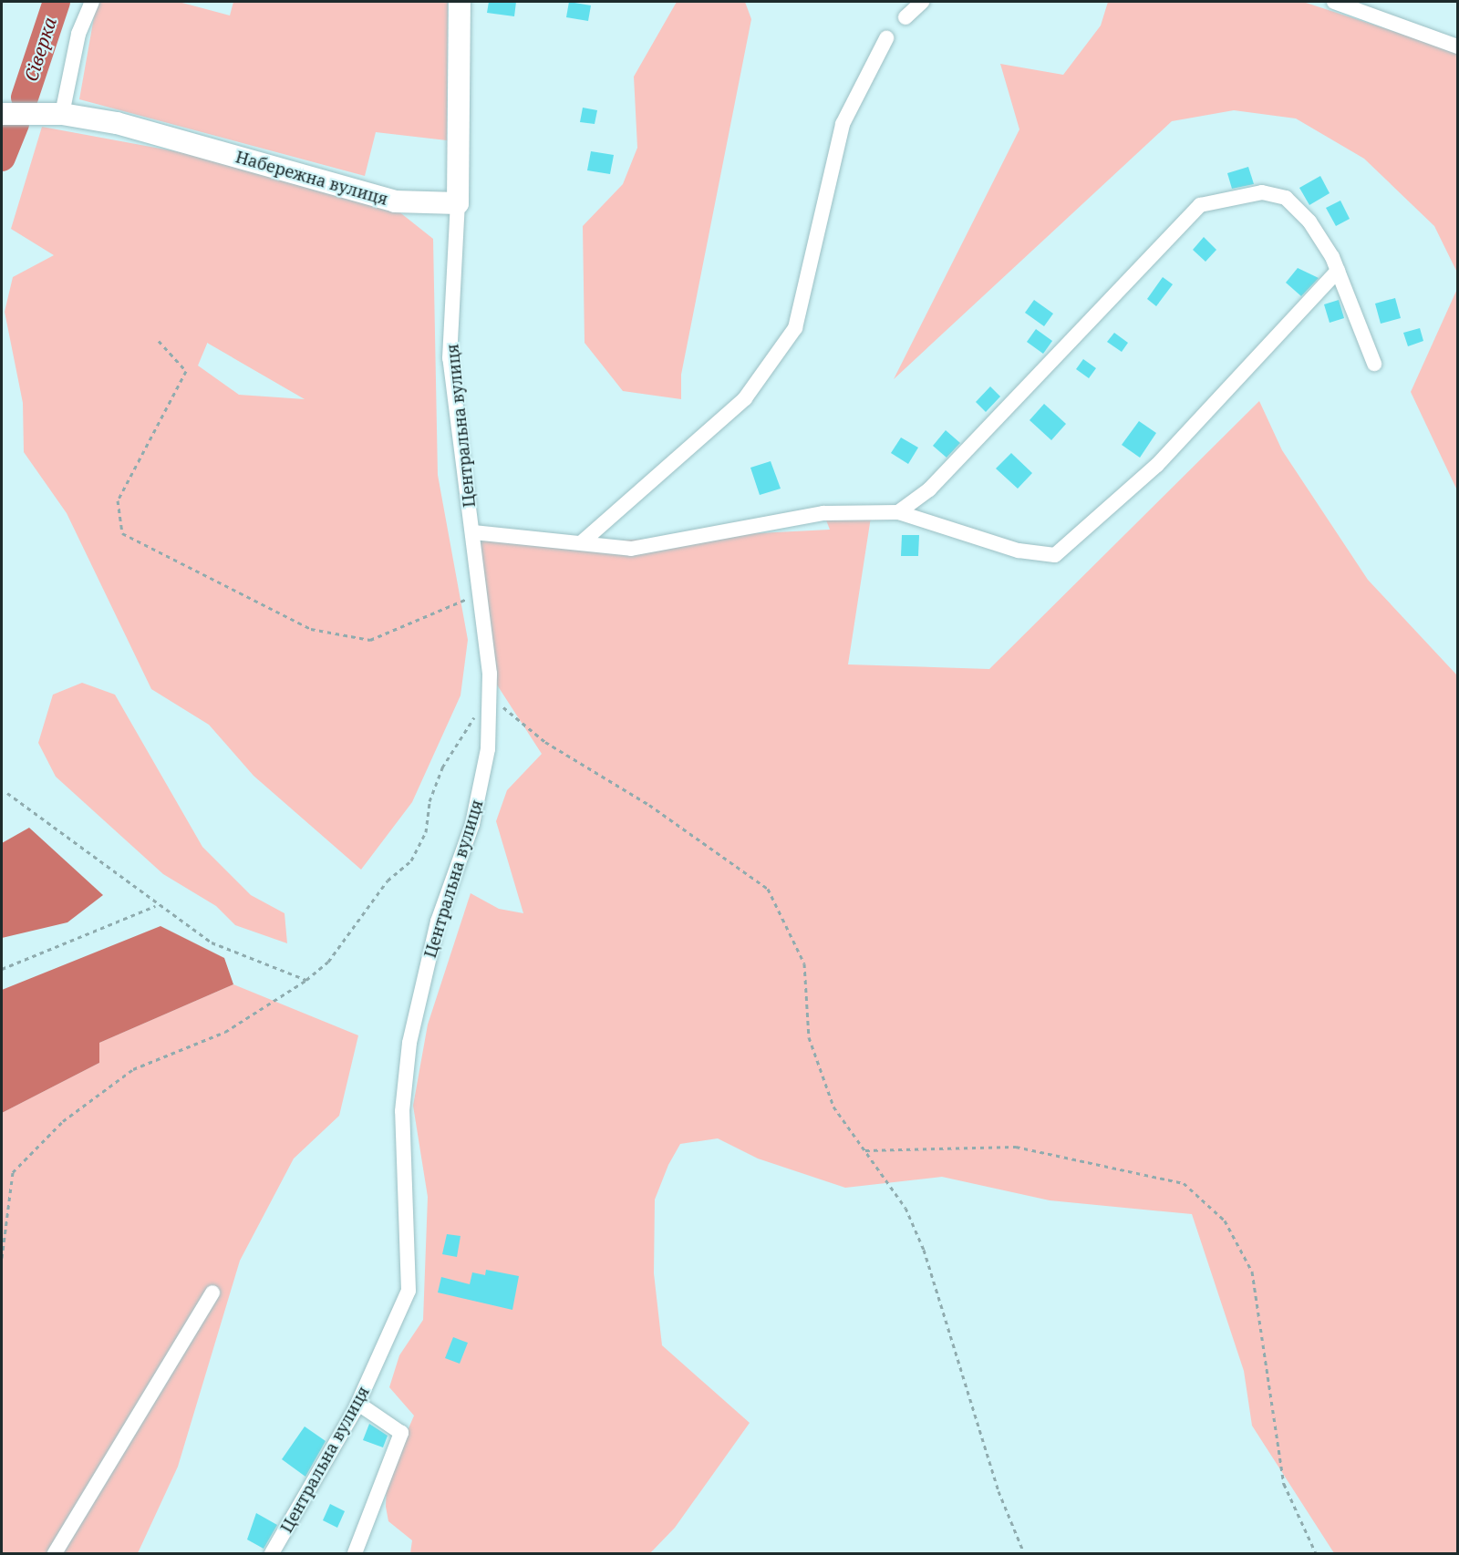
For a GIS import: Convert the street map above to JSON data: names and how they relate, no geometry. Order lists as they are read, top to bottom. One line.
{"streets":{"street":["Набережна вулиця","Центральна вулиця"]},"crossings":[["Набережна вулиця","Центральна вулиця"]],"water":["Сіверка"]}
